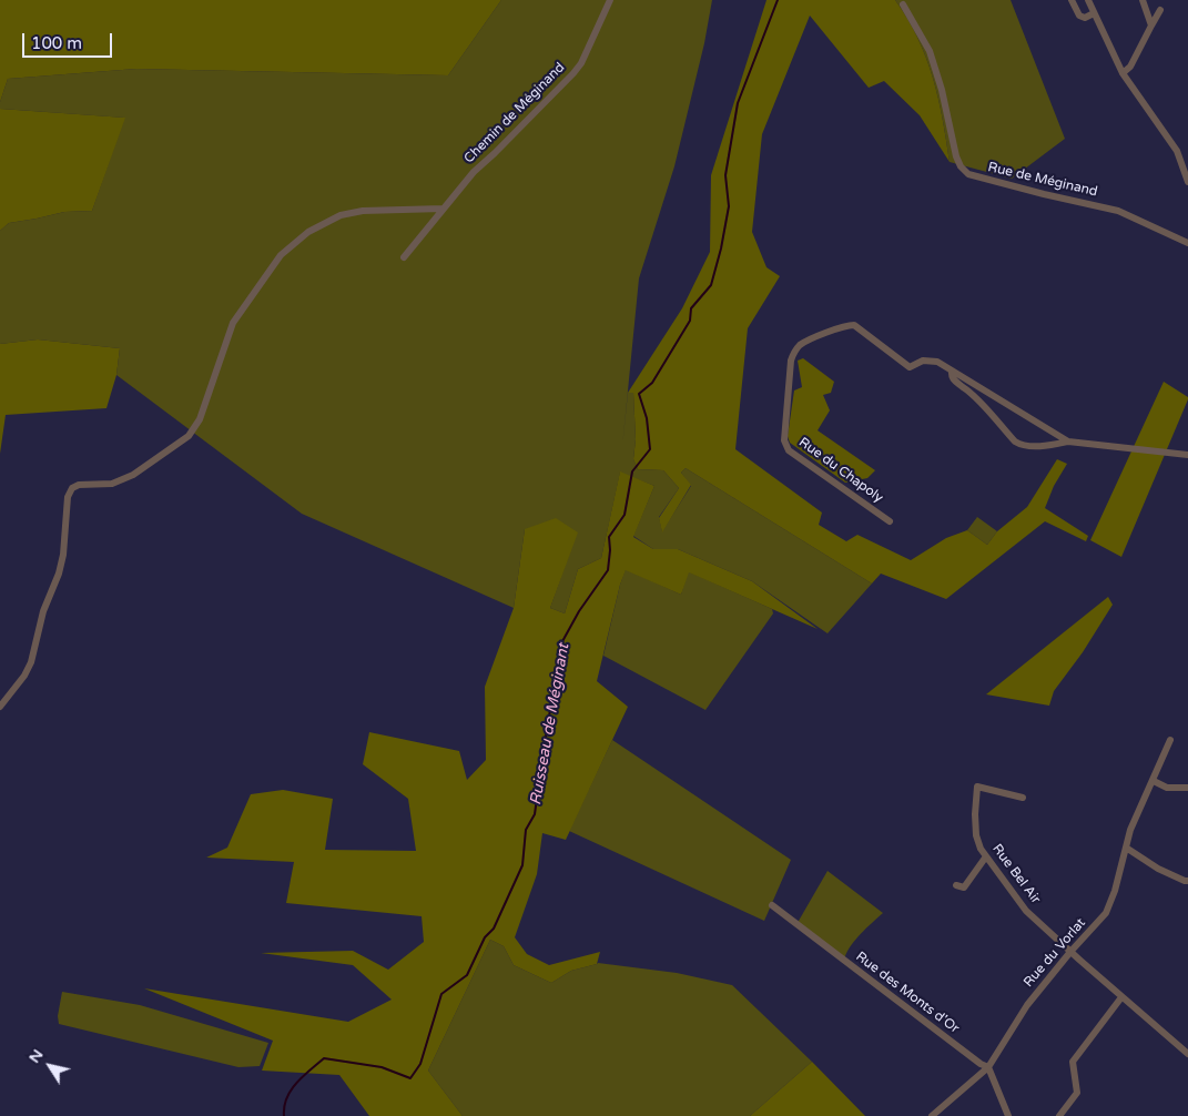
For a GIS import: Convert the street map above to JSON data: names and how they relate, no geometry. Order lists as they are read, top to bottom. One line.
{"streets":{"street":["Chemin de Méginand","Rue de Méginand","Rue du Chapoly","Rue Bel Air","Rue du Vorlat","Rue des Monts d'Or"]},"crossings":[["Rue Bel Air","Rue du Vorlat"],["Rue du Vorlat","Rue des Monts d'Or"]],"water":["Ruisseau de Méginant"],"scale_bar":"100 m","north":"top left"}
